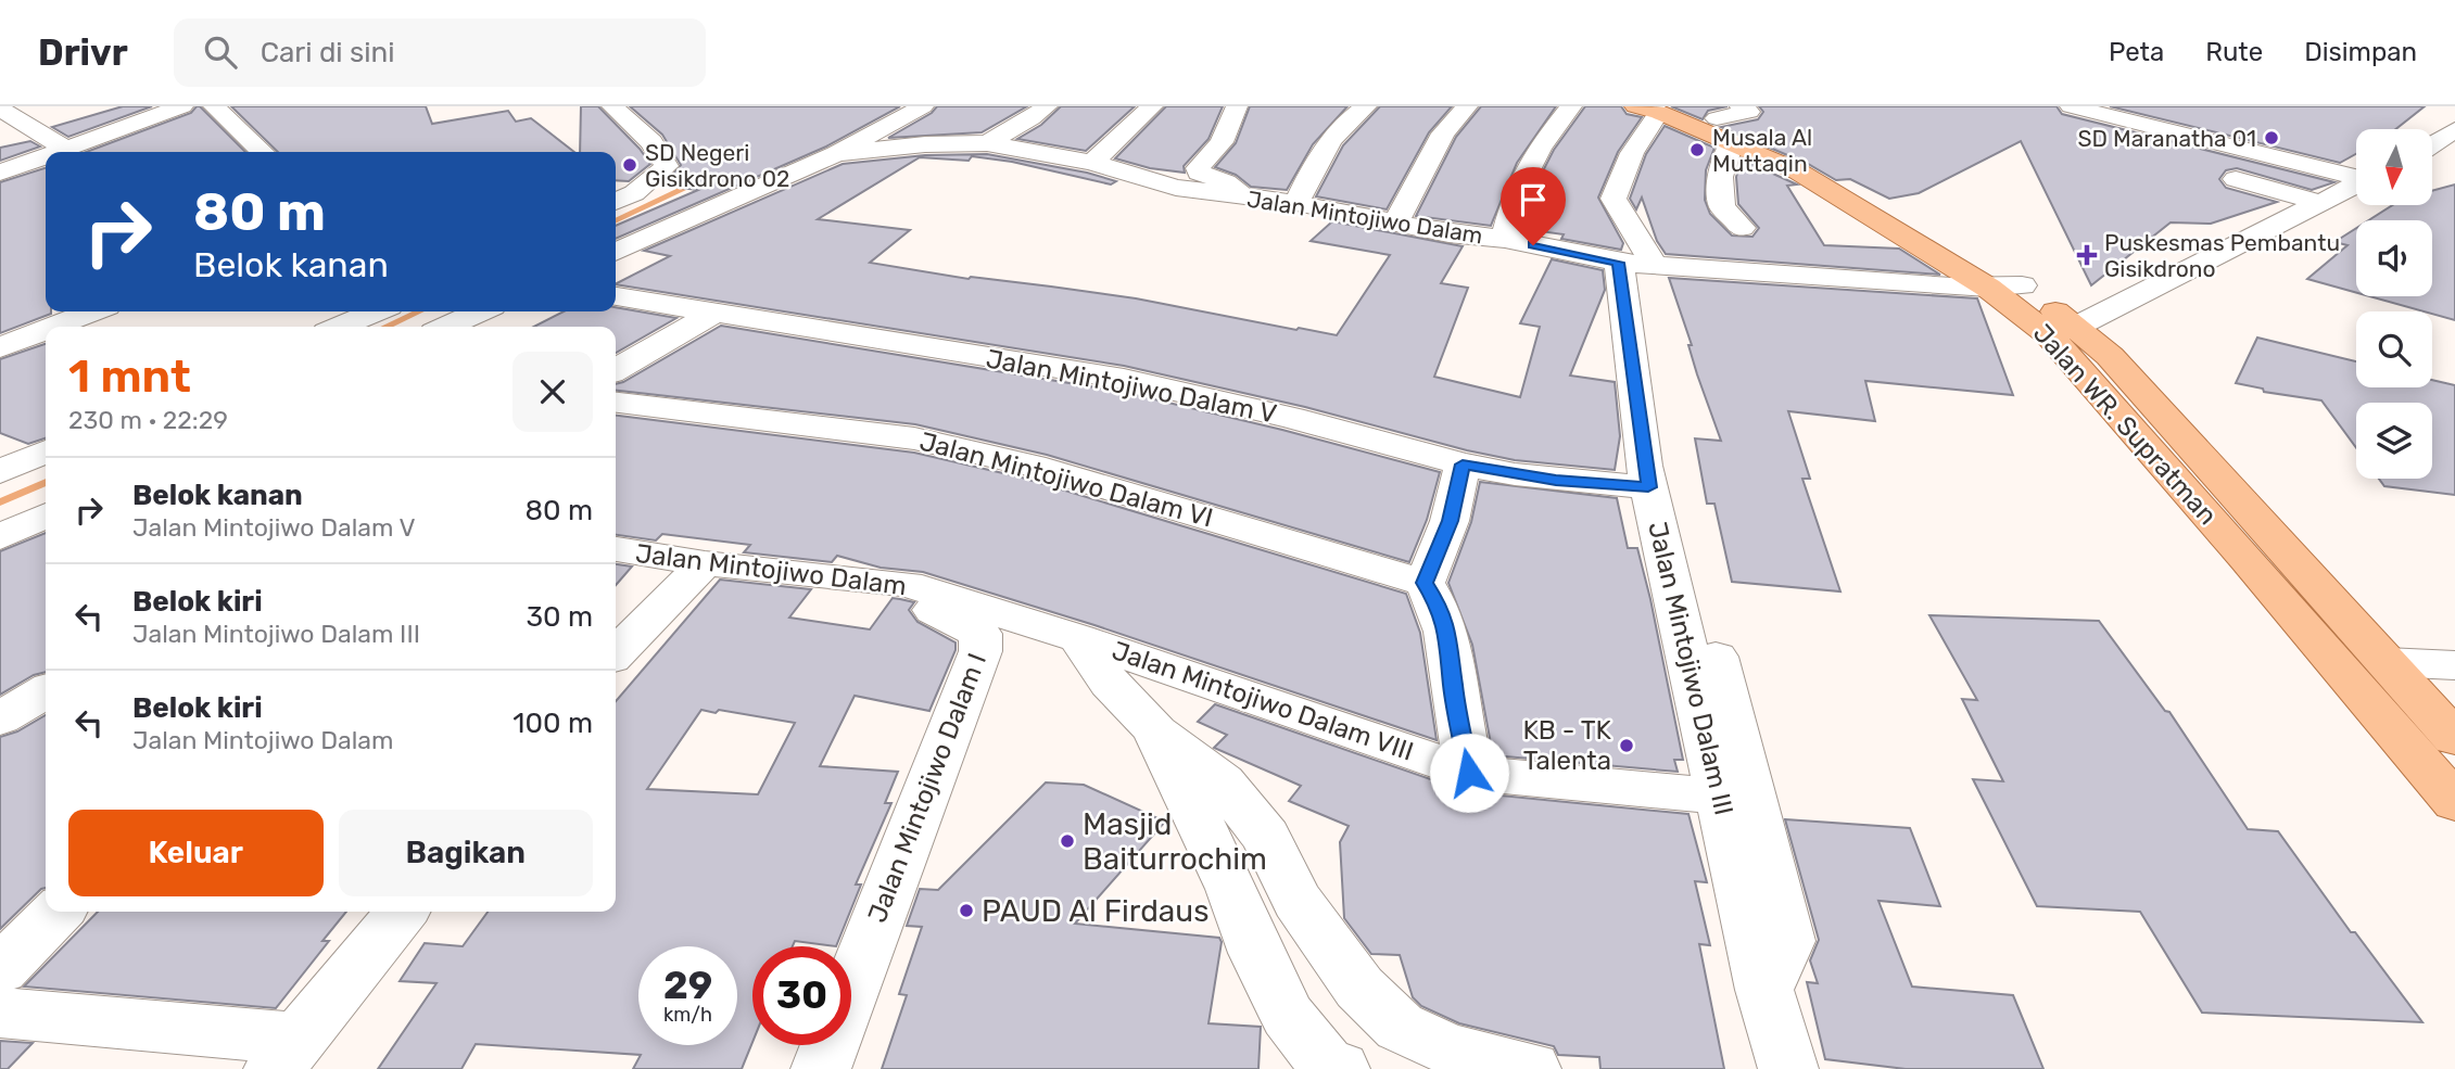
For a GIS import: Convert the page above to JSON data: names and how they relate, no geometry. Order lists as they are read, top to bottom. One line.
{"streets":{"main road":["Jalan WR. Supratman"],"street":["Jalan Mintojiwo Dalam","Jalan Mintojiwo Dalam V","Jalan Mintojiwo Dalam VI","Jalan Mintojiwo Dalam III","Jalan Mintojiwo Dalam VIII","Jalan Mintojiwo Dalam I"]},"crossings":[["Jalan Mintojiwo Dalam","Jalan WR. Supratman"],["Jalan Mintojiwo Dalam","Jalan Mintojiwo Dalam III"],["Jalan Mintojiwo Dalam","Jalan Mintojiwo Dalam VIII"],["Jalan Mintojiwo Dalam","Jalan Mintojiwo Dalam I"],["Jalan Mintojiwo Dalam V","Jalan Mintojiwo Dalam III"],["Jalan WR. Supratman","Jalan Mintojiwo Dalam III"],["Jalan Mintojiwo Dalam III","Jalan Mintojiwo Dalam VIII"]],"places":{"other":["SD Maranatha 01","Musala Al Muttaqin","SD Negeri Gisikdrono 02","KB - TK Talenta","Masjid Baiturrochim","PAUD Al Firdaus"],"health":["Puskesmas Pembantu Gisikdrono"]},"north":"bottom","page":{"header":"Drivr","search":"Cari di sini","nav":["Peta","Rute","Disimpan"],"turn":["80 m","Belok kanan"],"heading":["1 mnt","230 m · 22:29"],"list":[{"name":"Belok kanan","note":"Jalan Mintojiwo Dalam V","value":"80 m"},{"name":"Belok kiri","note":"Jalan Mintojiwo Dalam III","value":"30 m"},{"name":"Belok kiri","note":"Jalan Mintojiwo Dalam","value":"100 m"}],"buttons":["Keluar","Bagikan"],"speed":"29 km/h","limit":"30"}}
